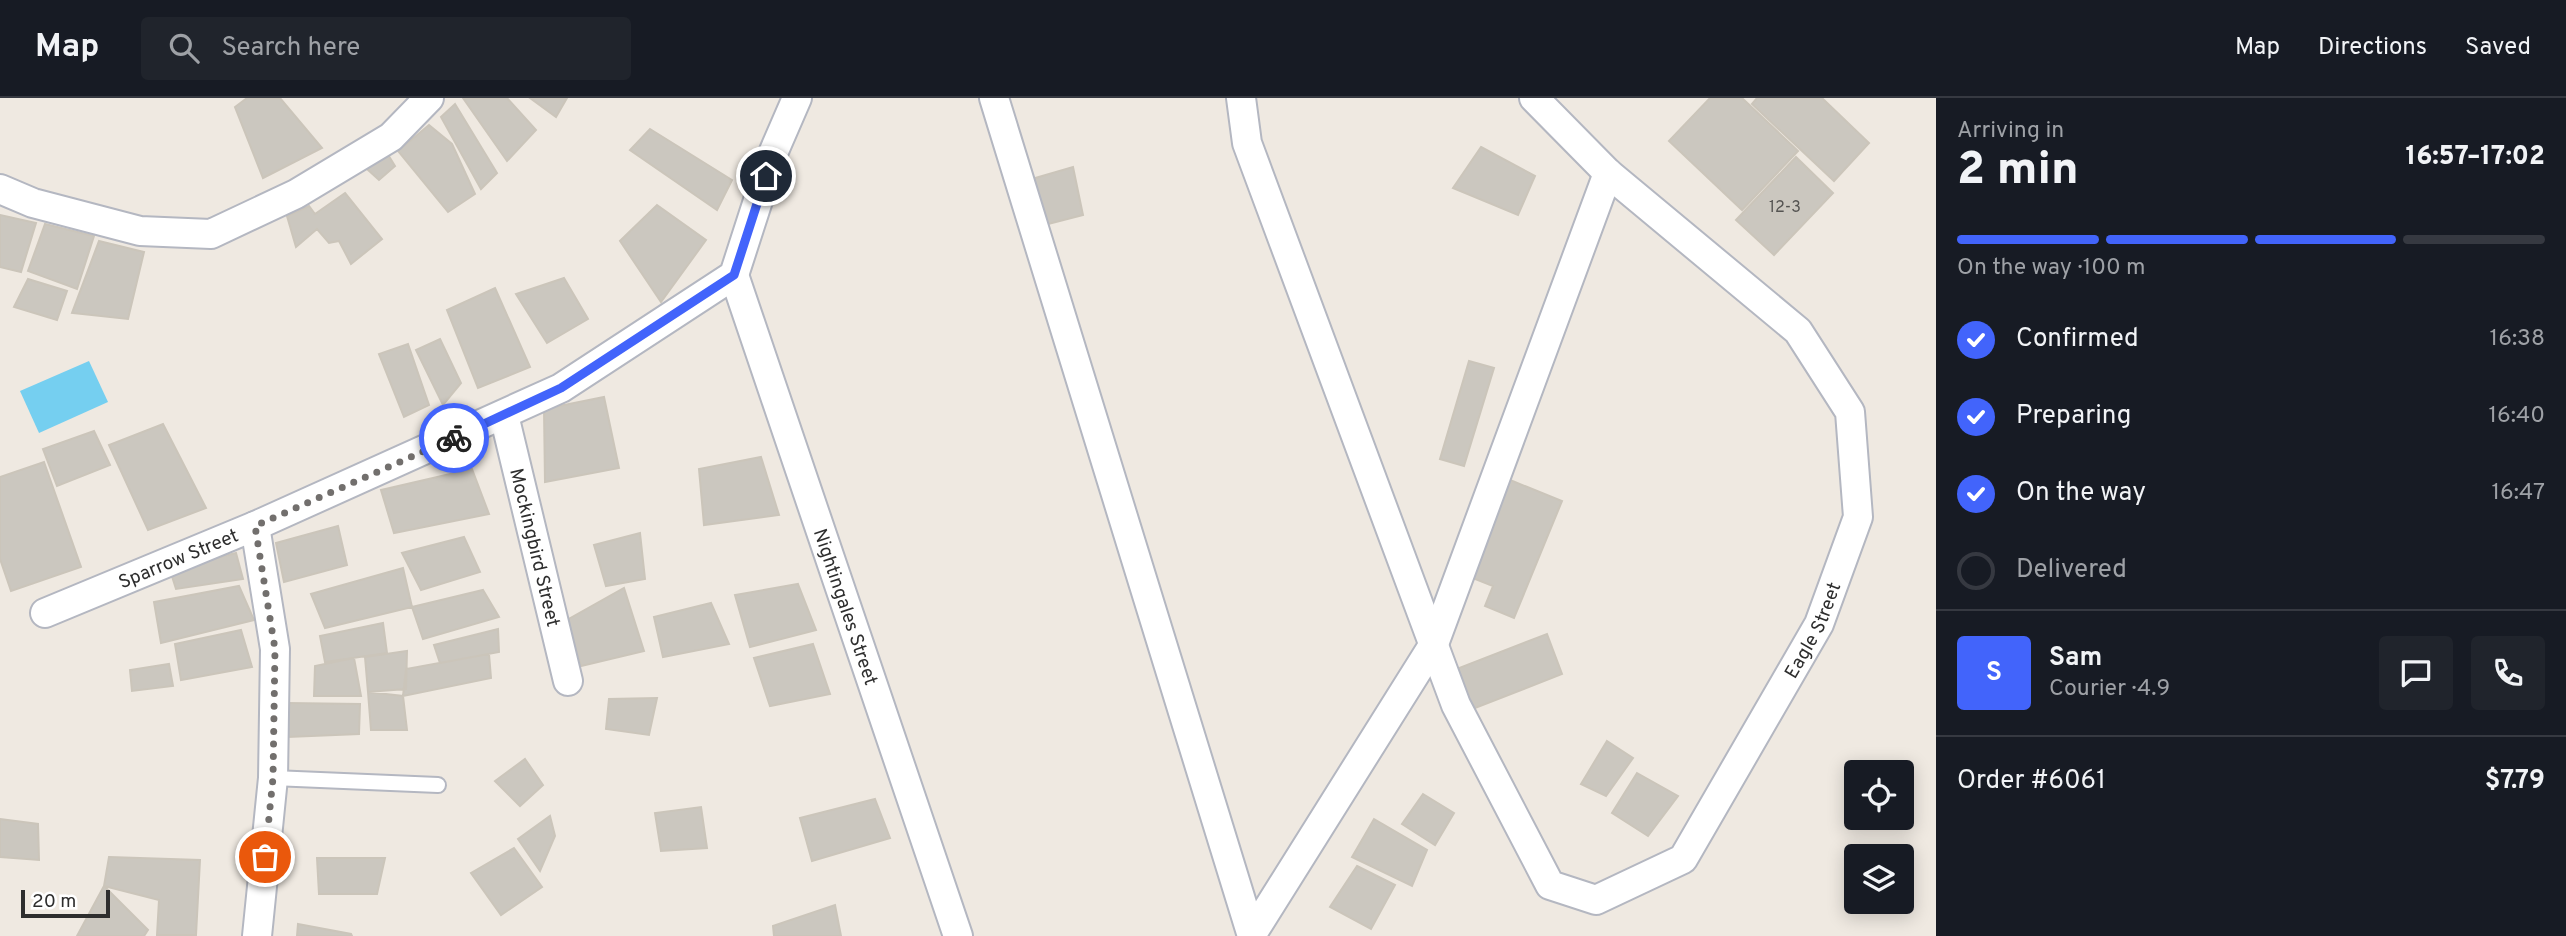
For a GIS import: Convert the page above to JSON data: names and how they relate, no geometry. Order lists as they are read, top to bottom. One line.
{"streets":{"street":["Mockingbird Street","Sparrow Street","Nightingales Street","Eagle Street"]},"crossings":[["Mockingbird Street","Sparrow Street"],["Sparrow Street","Nightingales Street"]],"house_numbers":["12-3"],"scale_bar":"20 m","page":{"header":"Map","search":"Search here","nav":["Map","Directions","Saved"],"heading":["2 min","Arriving in","16:57–17:02"],"panel":["Sam","Courier · 4.9","Order #6061","$7.79"],"bar":"On the way · 100 m","list":[["Confirmed","16:38"],["Preparing","16:40"],["On the way","16:47"],"Delivered"],"round":"S","scale":"20 m"}}
